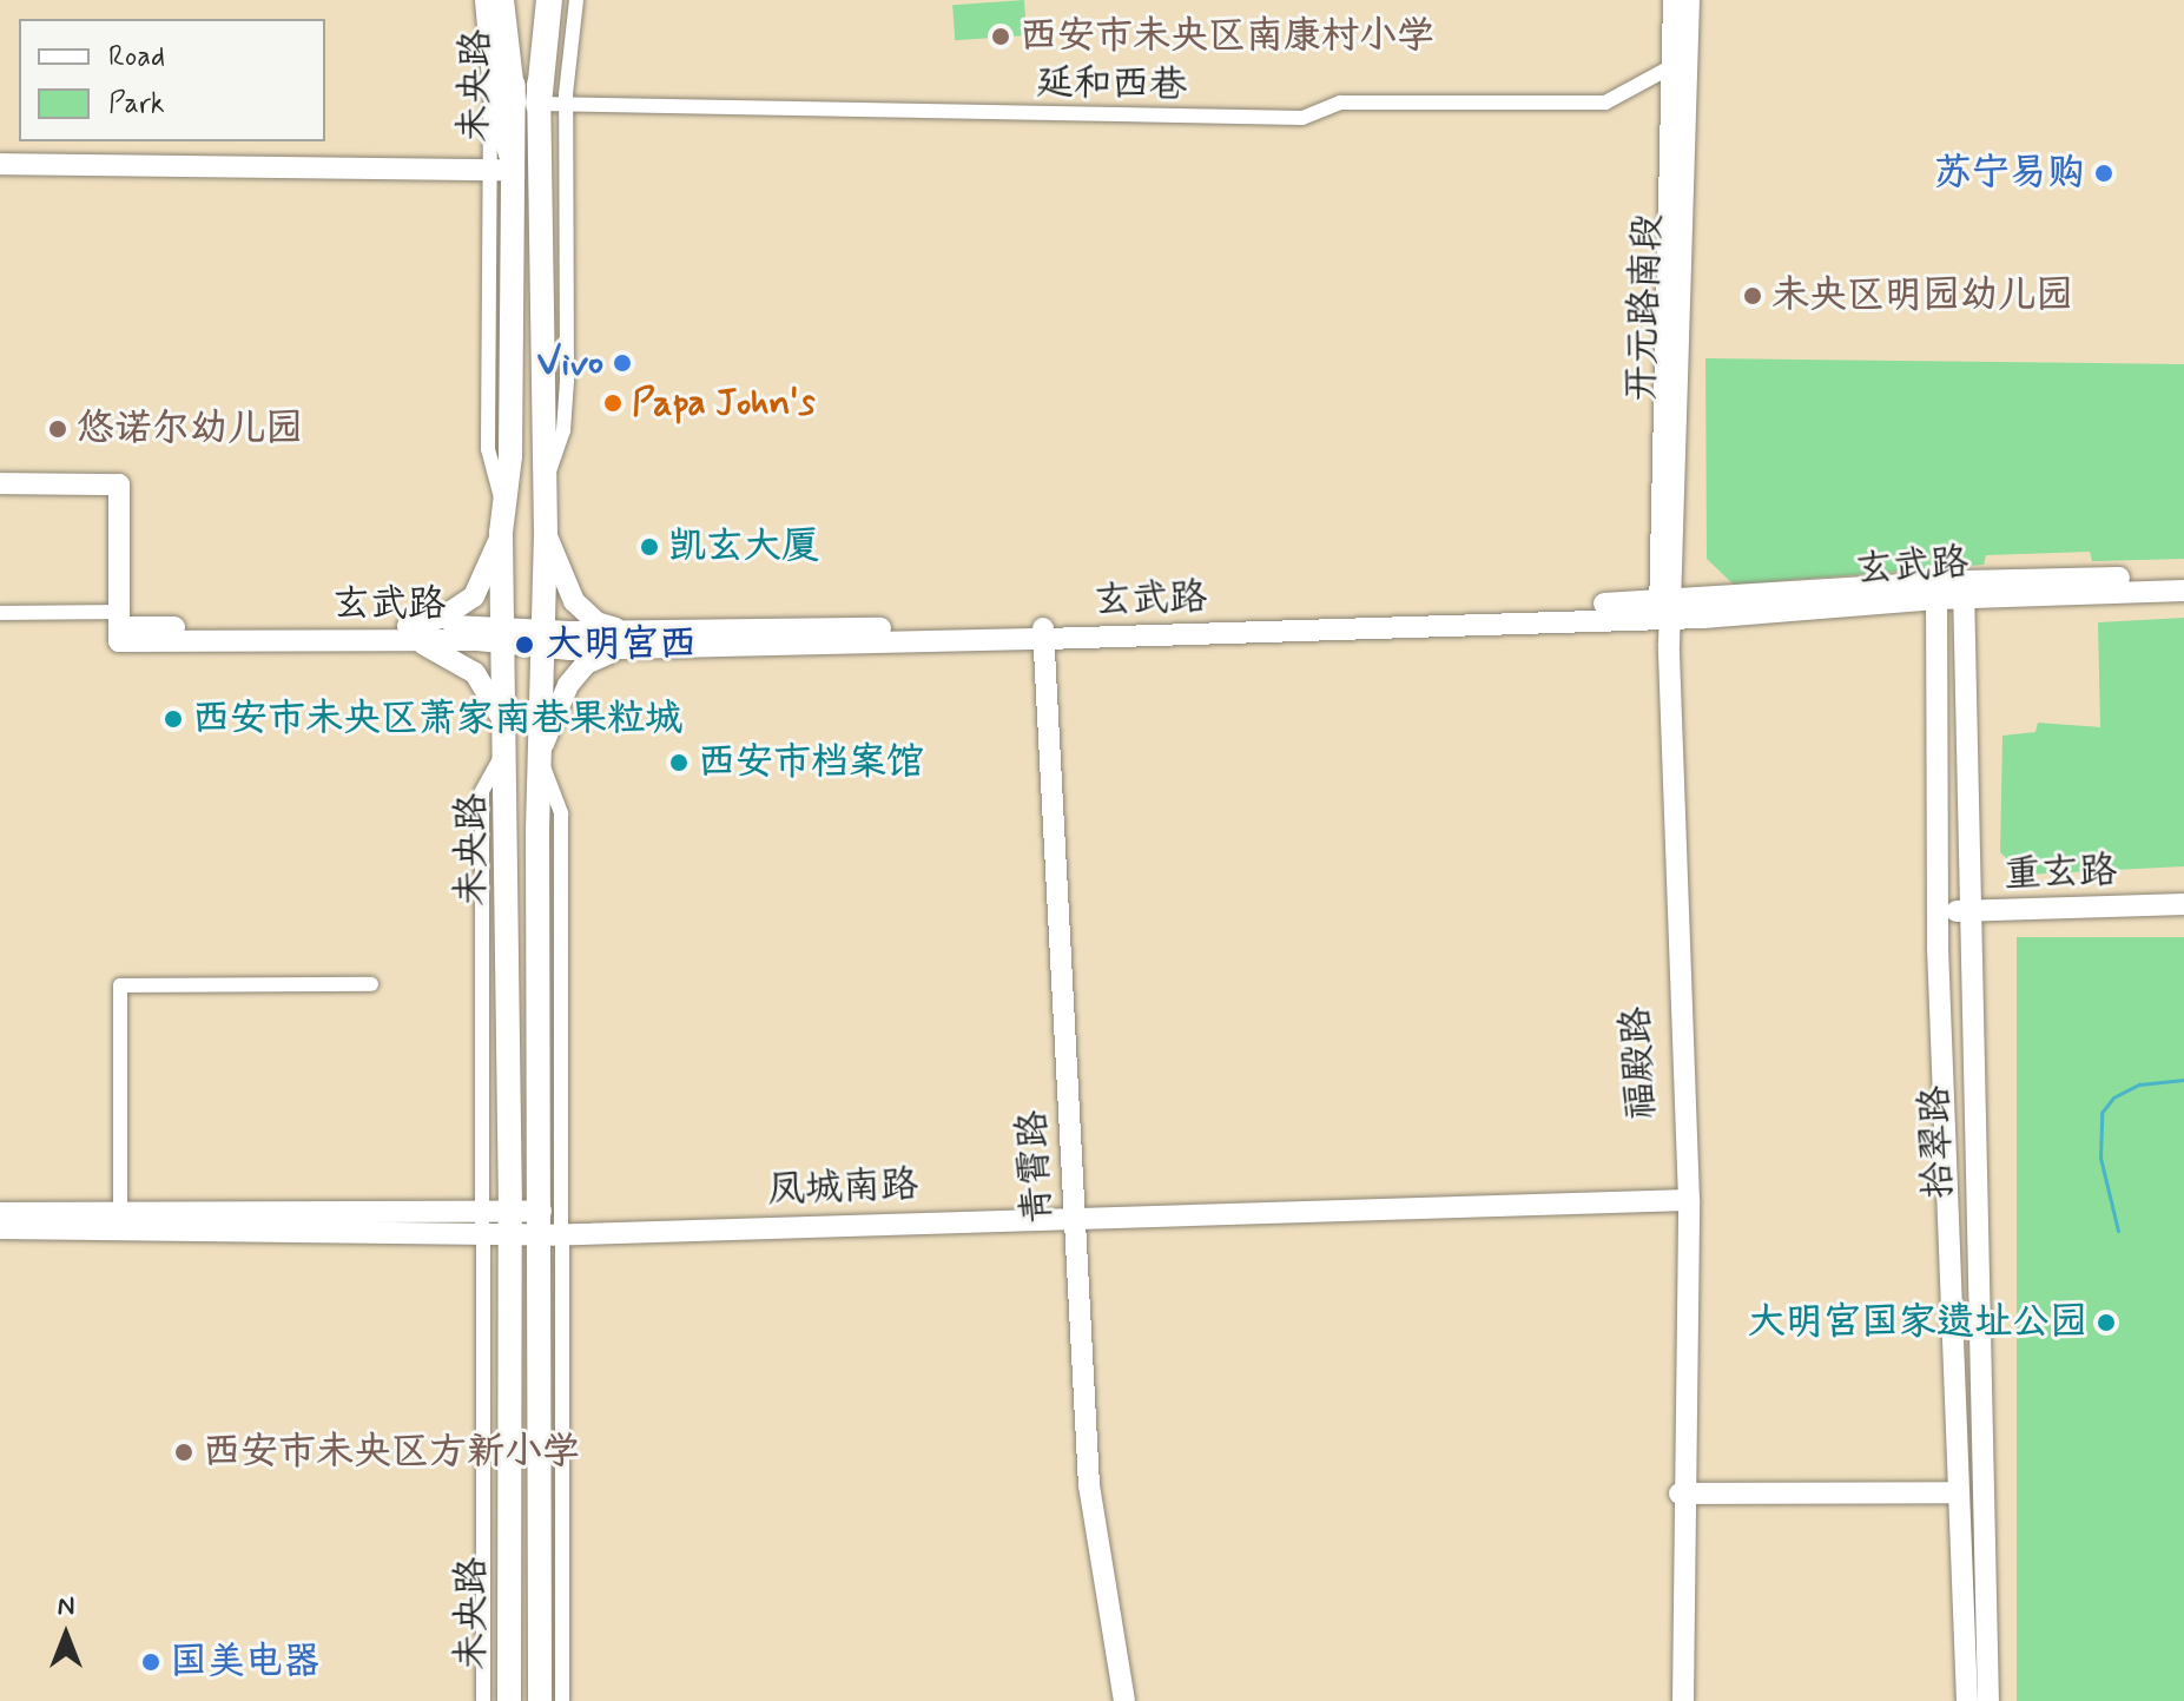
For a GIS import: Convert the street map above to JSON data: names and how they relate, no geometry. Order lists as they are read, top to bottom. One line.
{"streets":{"main road":["未央路"],"street":["延和西巷","开元路南段","玄武路","重玄路","福殿路","拾翠路","青霄路","凤城南路"]},"crossings":[["延和西巷","未央路"],["延和西巷","开元路南段"],["未央路","玄武路"],["未央路","凤城南路"],["开元路南段","玄武路"],["开元路南段","福殿路"],["玄武路","福殿路"],["玄武路","拾翠路"],["玄武路","青霄路"],["重玄路","拾翠路"],["福殿路","凤城南路"],["青霄路","凤城南路"]],"places":["西安市未央区南康村小学","苏宁易购","未央区明园幼儿园","Vivo","Papa John's","悠诺尔幼儿园","凯玄大厦","大明宫西","西安市未央区萧家南巷果粒城","西安市档案馆","大明宫国家遗址公园","西安市未央区方新小学","国美电器"],"legend":["Road","Park"],"north":"top"}
